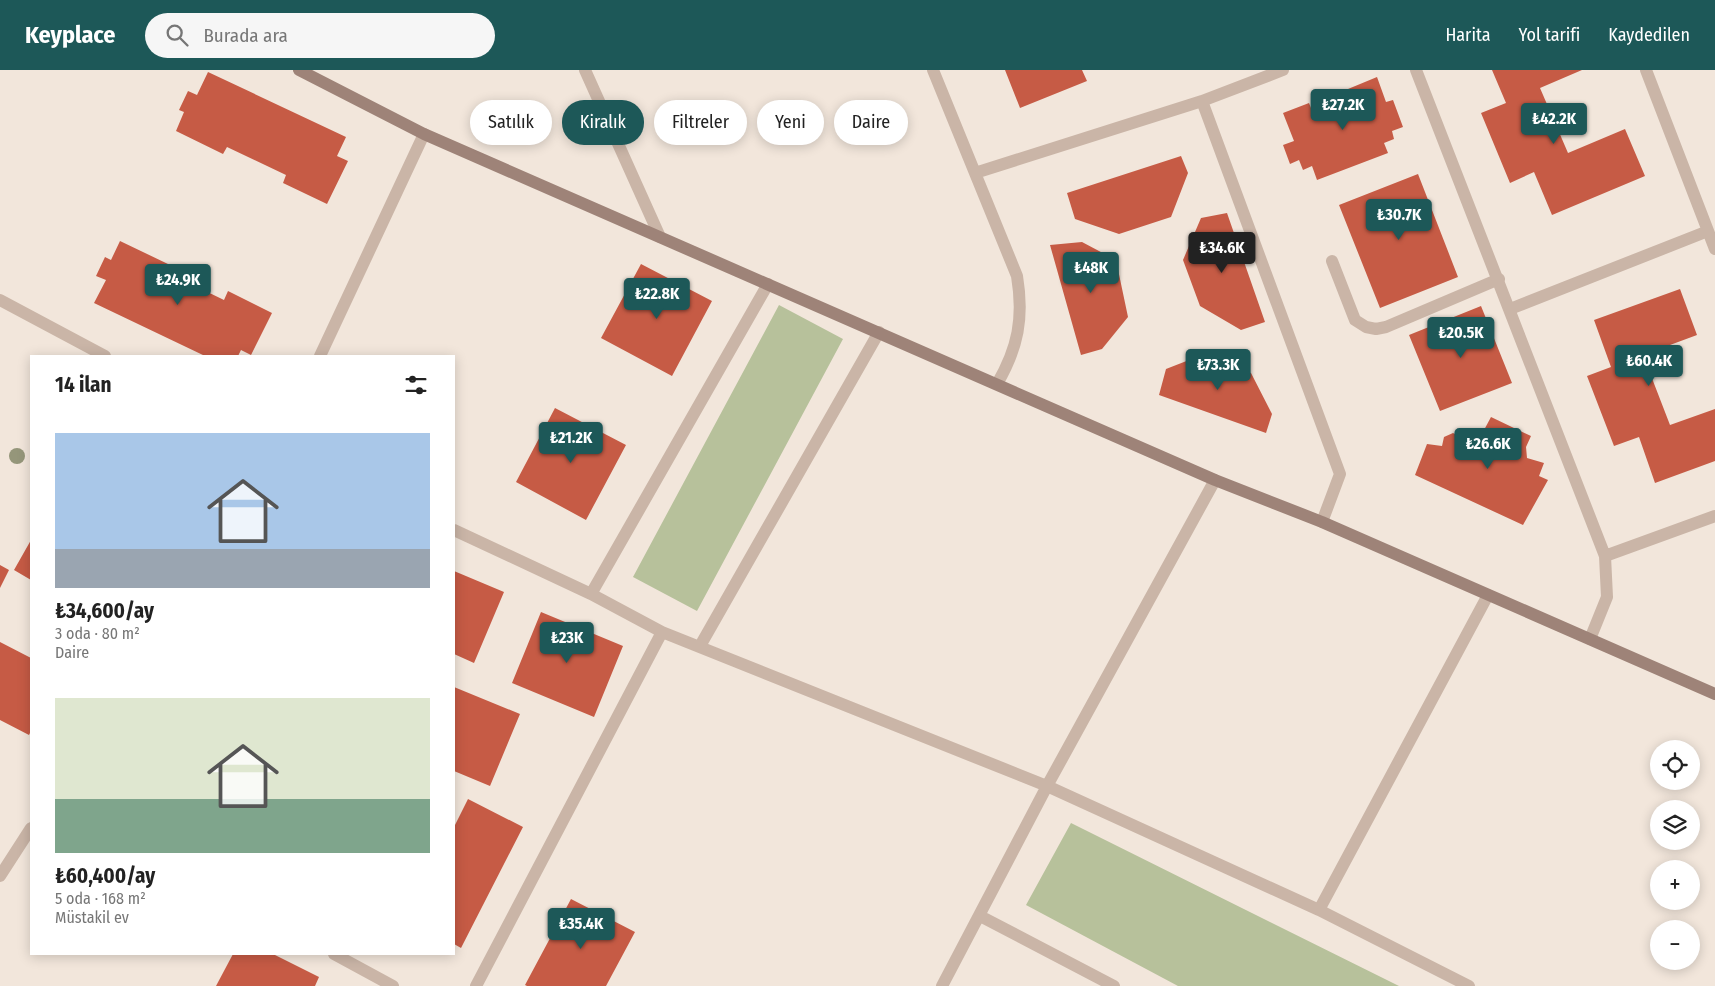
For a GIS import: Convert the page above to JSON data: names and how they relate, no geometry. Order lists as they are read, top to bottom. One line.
{"page":{"header":"Keyplace","search":"Burada ara","nav":["Harita","Yol tarifi","Kaydedilen"],"price":["₺27.2K","₺42.2K","₺30.7K","₺34.6K","₺48K","₺24.9K","₺22.8K","₺20.5K","₺60.4K","₺73.3K","₺21.2K","₺26.6K","₺23K","₺35.4K"],"chip":["Satılık","Kiralık","Filtreler","Yeni","Daire"],"heading":"14 ilan","list":[{"name":"₺34,600/ay","note":"3 oda · 80 m² · Daire"},{"name":"₺60,400/ay","note":"5 oda · 168 m² · Müstakil ev"}],"map_buttons":["+","−"]}}
